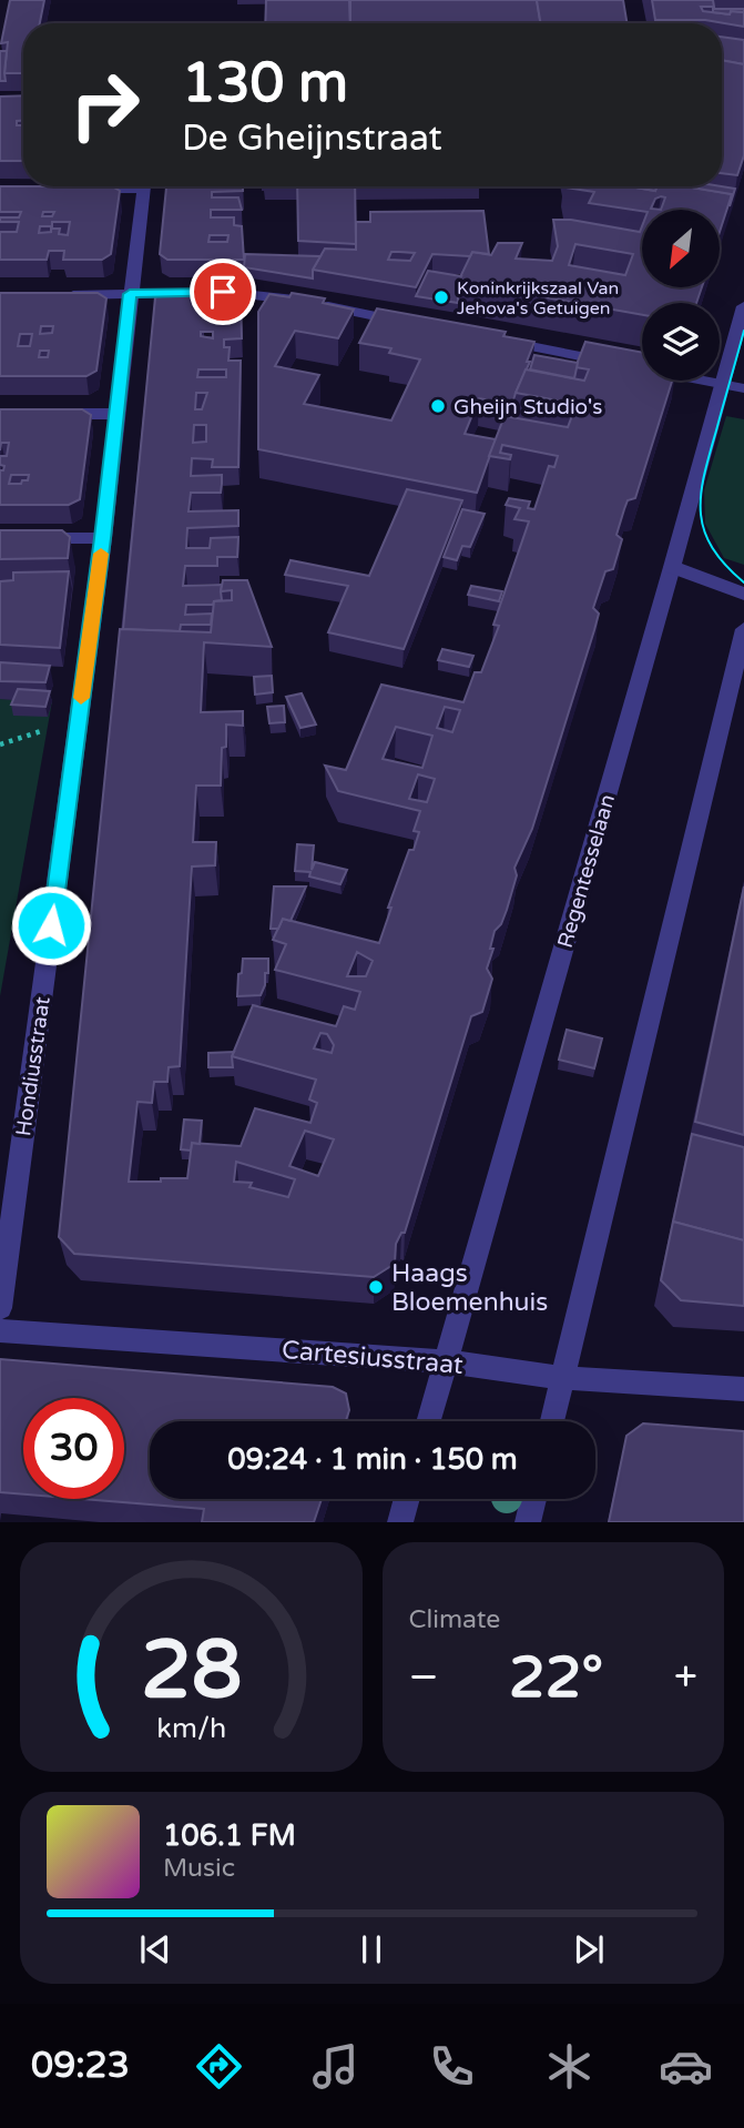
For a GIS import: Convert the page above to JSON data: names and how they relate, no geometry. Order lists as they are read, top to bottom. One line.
{"streets":{"street":["Regentesselaan","Hondiusstraat","Cartesiusstraat"]},"crossings":[["Regentesselaan","Cartesiusstraat"]],"places":["Koninkrijkszaal Van Jehova's Getuigen","Gheijn Studio's","Haags Bloemenhuis"],"north":"bottom left","page":{"turn":["130 m","De Gheijnstraat"],"limit":"30","trip":"09:24 · 1 min · 150 m","tile":"Climate","heat":["−","22°","+"],"song":["106.1 FM","Music"],"tabs":"09:23","gauge":["28","km/h"]}}
